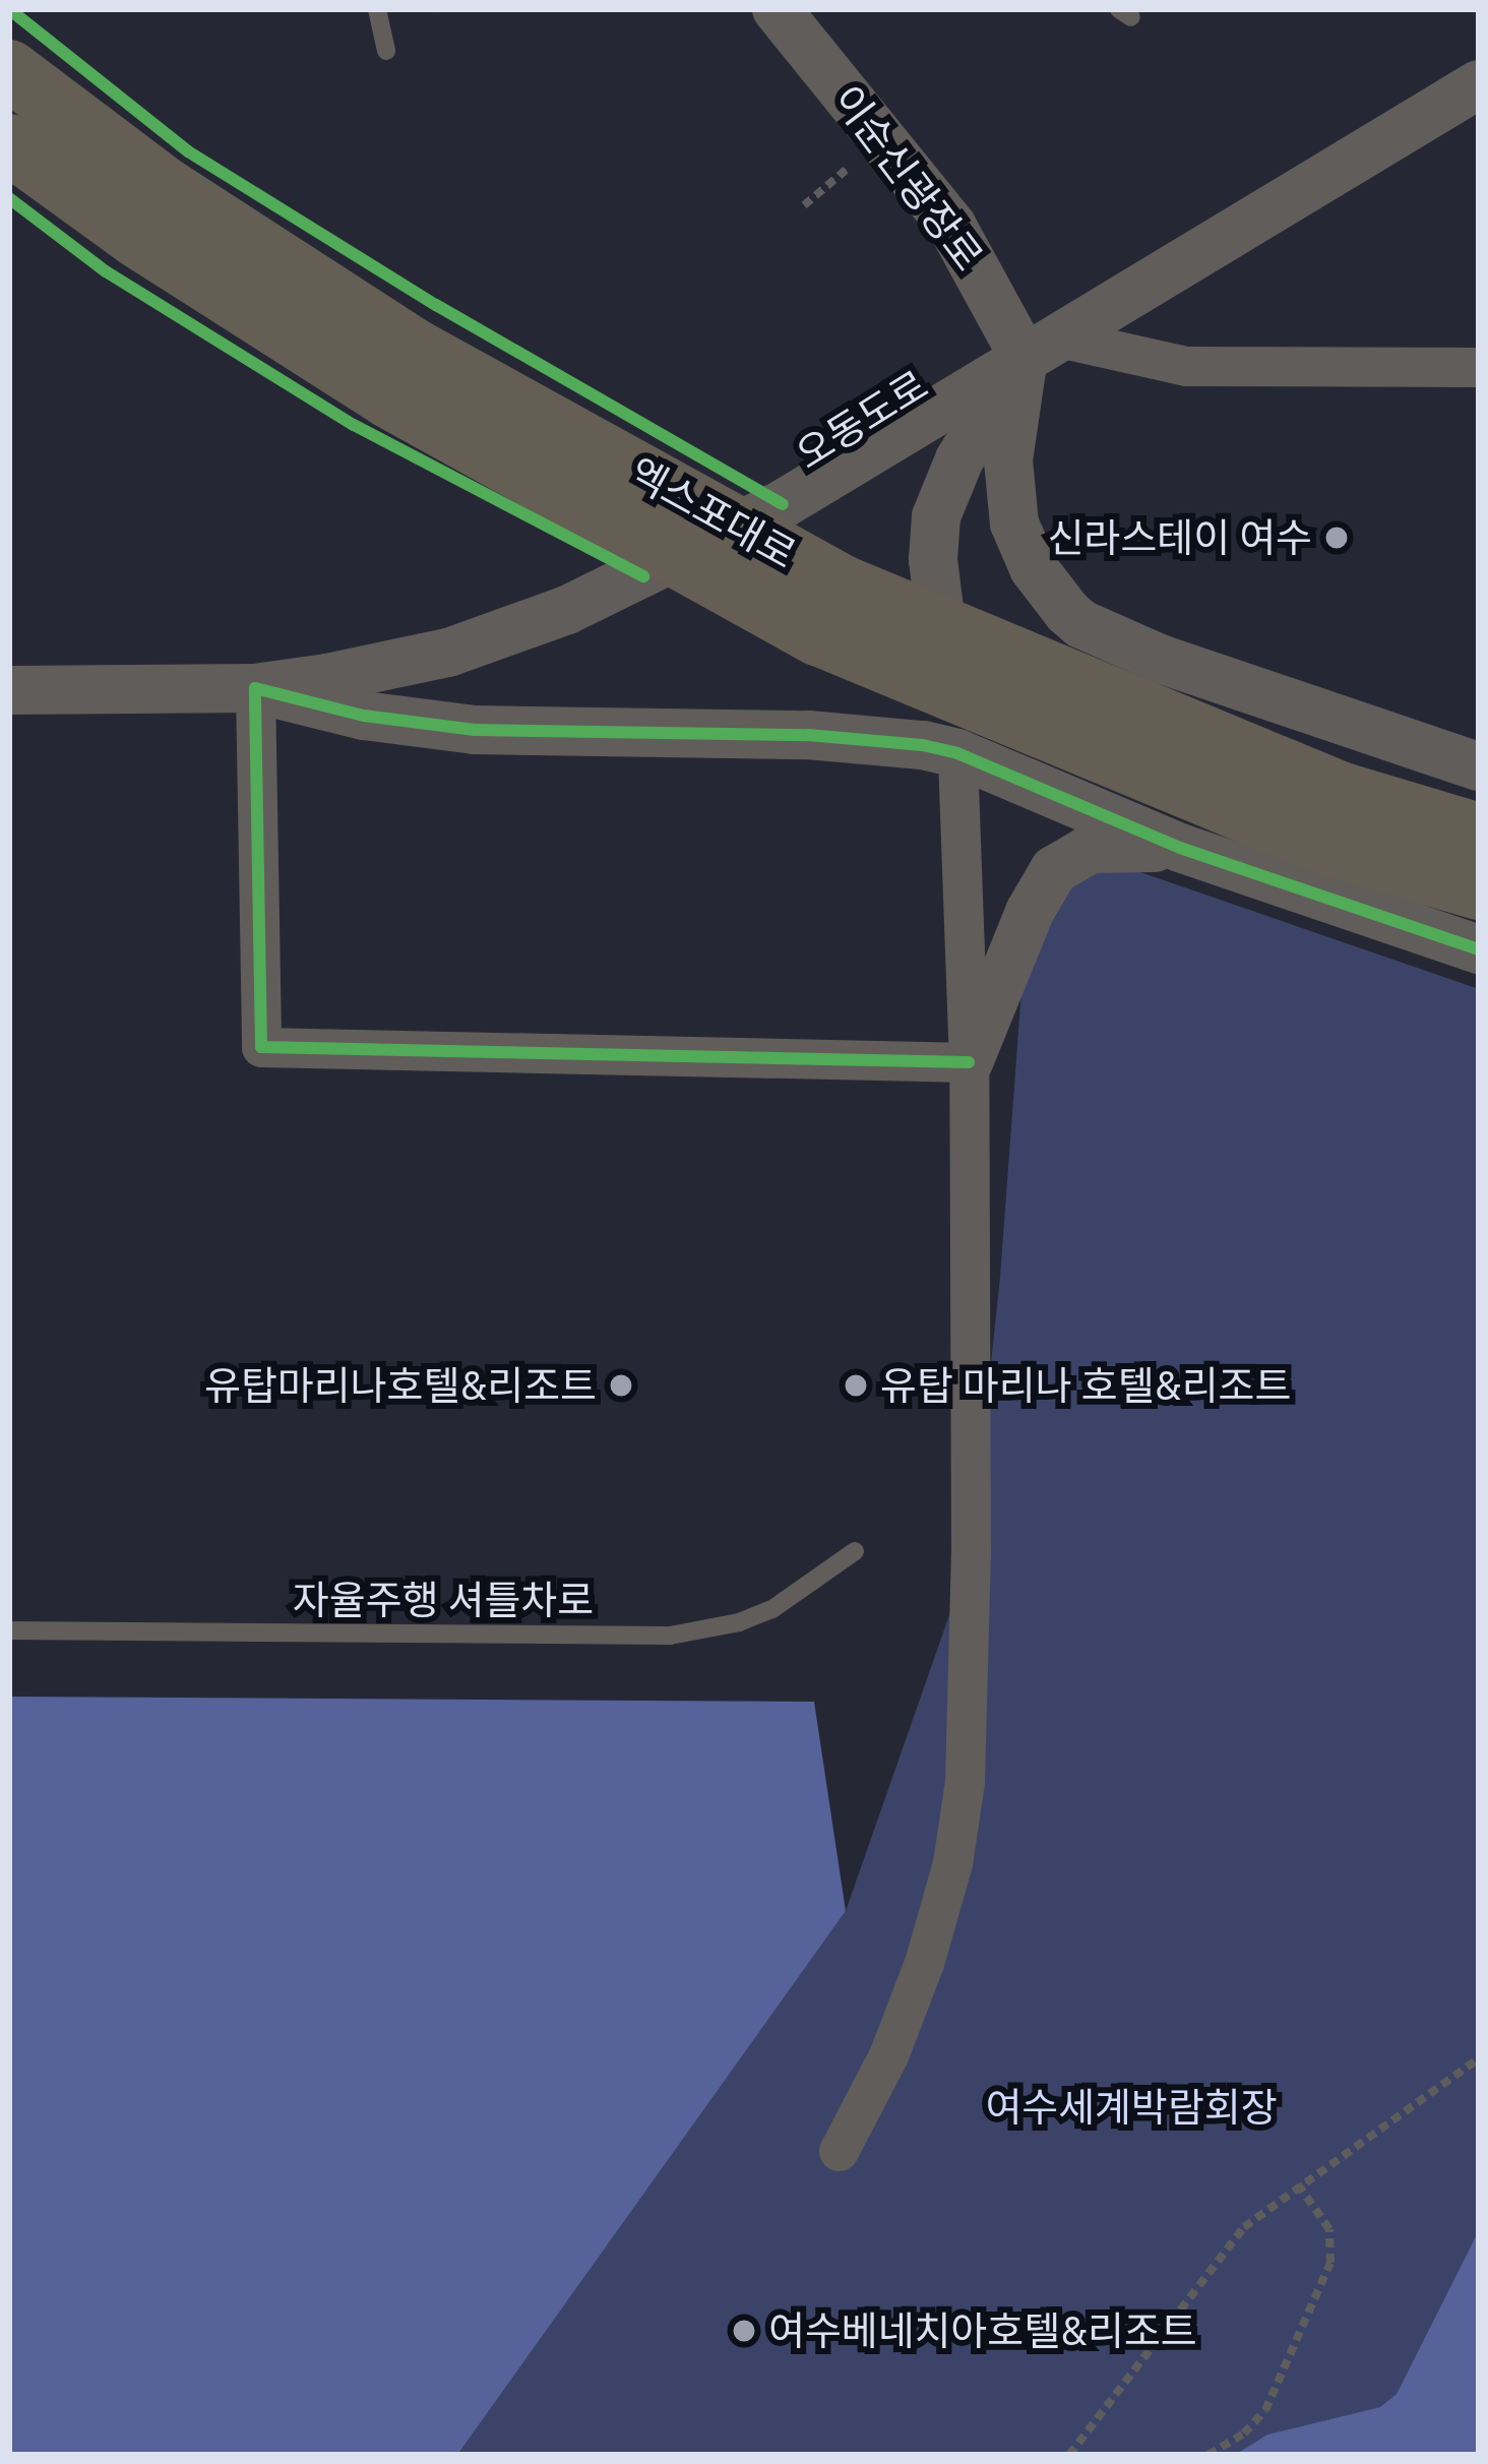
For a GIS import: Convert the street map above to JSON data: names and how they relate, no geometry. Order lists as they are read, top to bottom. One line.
{"streets":{"main road":["엑스포대로"],"street":["이순신광장로","오동도로"],"lane":["자율주행 셔틀차로"]},"crossings":[["이순신광장로","오동도로"]],"parks":["여수세계박람회장"],"places":["신라스테이 여수","유탑마리나호텔&리조트","유탑 마리나 호텔&리조트","여수베네치아호텔&리조트"]}
